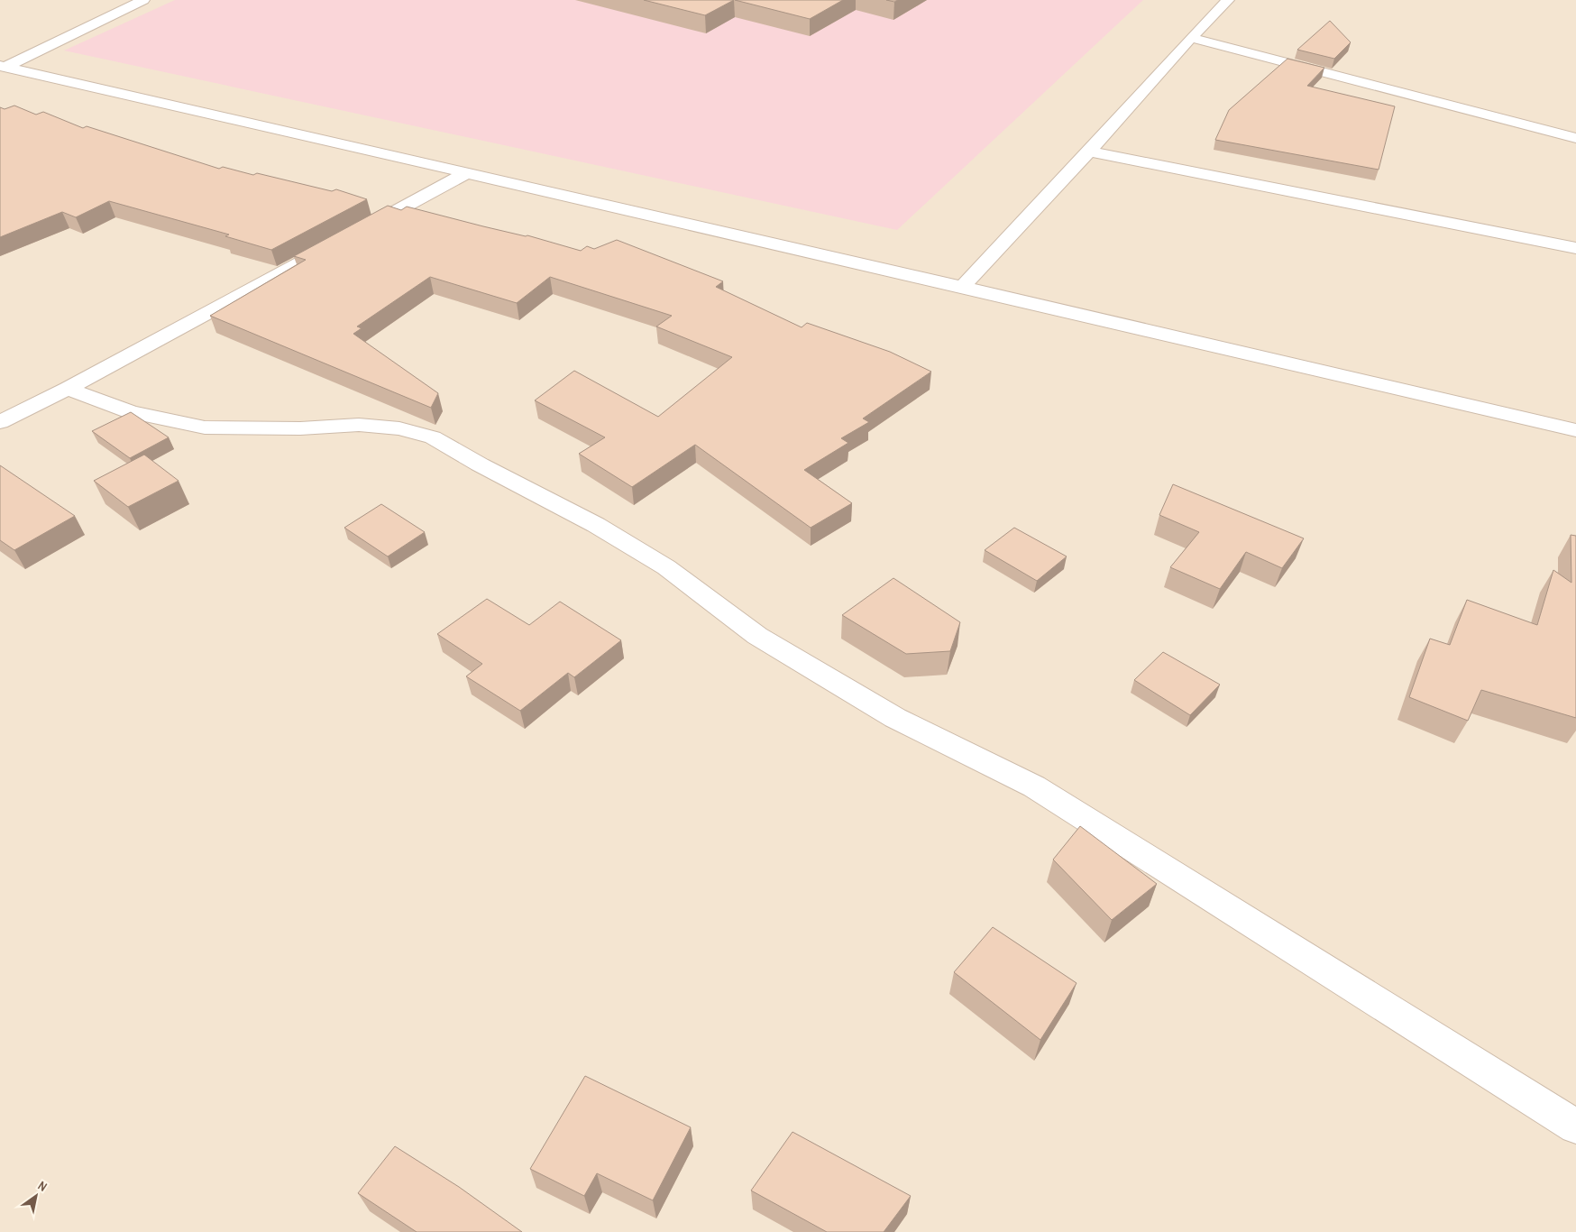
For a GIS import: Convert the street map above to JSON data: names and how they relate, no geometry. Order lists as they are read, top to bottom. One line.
{"north":"top right"}
